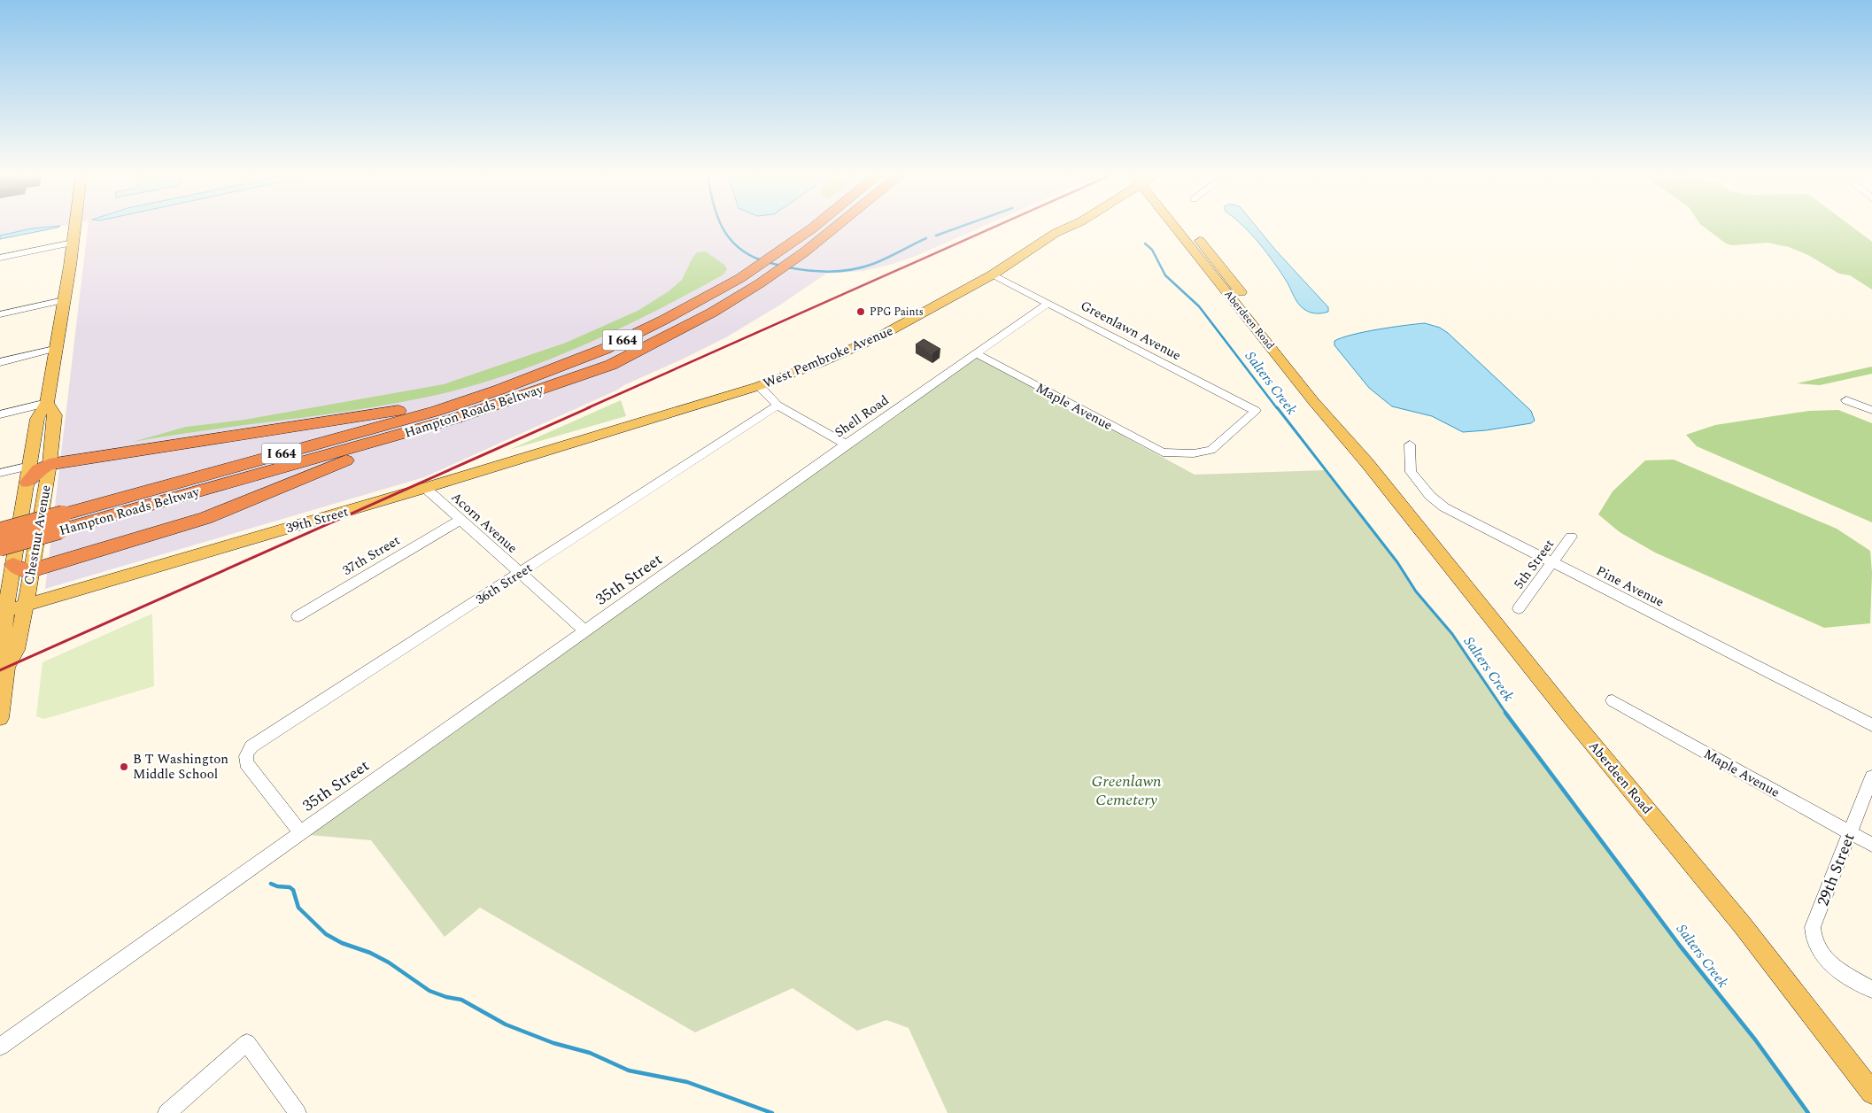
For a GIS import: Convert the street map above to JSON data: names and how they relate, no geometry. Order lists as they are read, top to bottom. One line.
{"streets":{"highway":["I 664","Hampton Roads Beltway"],"main road":["Aberdeen Road","West Pembroke Avenue","39th Street","Chestnut Avenue"],"street":["Greenlawn Avenue","Maple Avenue","Shell Road","Acorn Avenue","37th Street","5th Street","35th Street","36th Street","Pine Avenue","29th Street"]},"crossings":[["Greenlawn Avenue","West Pembroke Avenue"],["Greenlawn Avenue","Maple Avenue"],["Greenlawn Avenue","Shell Road"],["West Pembroke Avenue","39th Street"],["Maple Avenue","Shell Road"],["Maple Avenue","29th Street"],["Shell Road","35th Street"],["39th Street","Acorn Avenue"],["39th Street","Chestnut Avenue"],["Acorn Avenue","37th Street"],["Acorn Avenue","35th Street"],["Acorn Avenue","36th Street"],["5th Street","Pine Avenue"],["35th Street","36th Street"]],"water":["Salters Creek"],"parks":["Greenlawn Cemetery"],"places":["PPG Paints","B T Washington Middle School"]}
